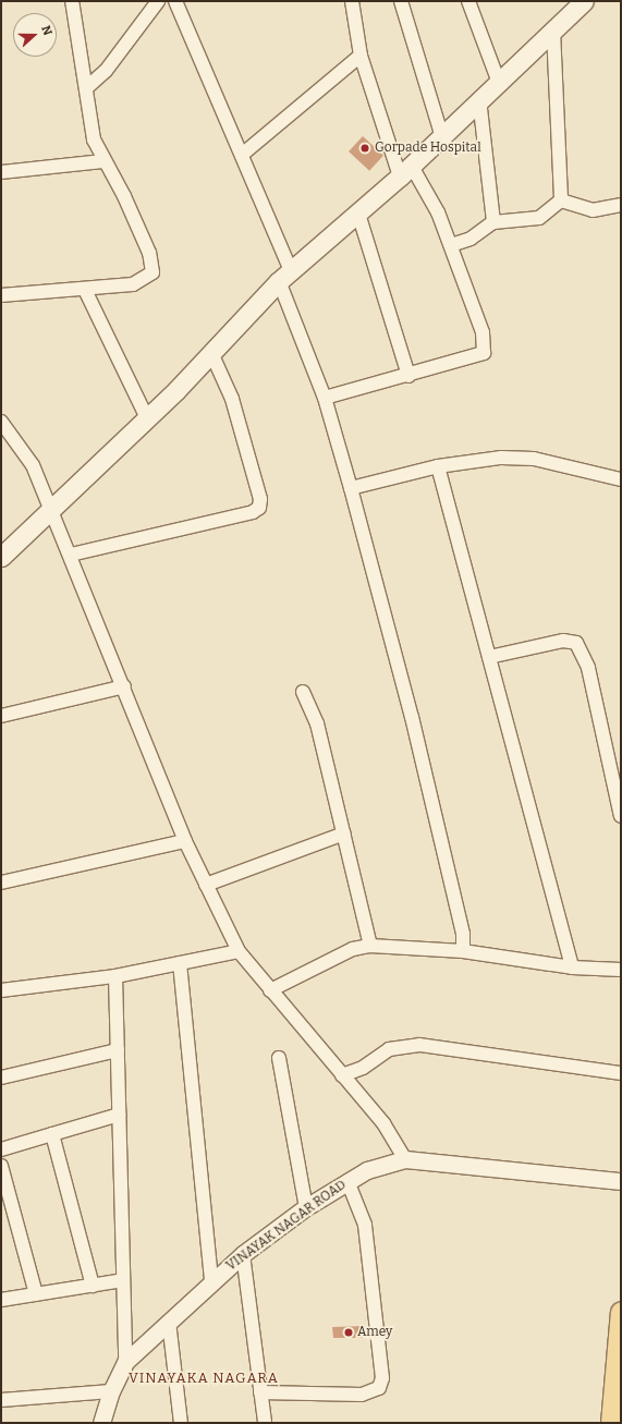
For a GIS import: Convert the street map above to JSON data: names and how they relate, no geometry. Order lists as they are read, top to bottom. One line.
{"streets":{"street":["VINAYAK NAGAR ROAD"]},"districts":["VINAYAKA NAGARA"],"places":["Gorpade Hospital","Amey"],"north":"right"}
